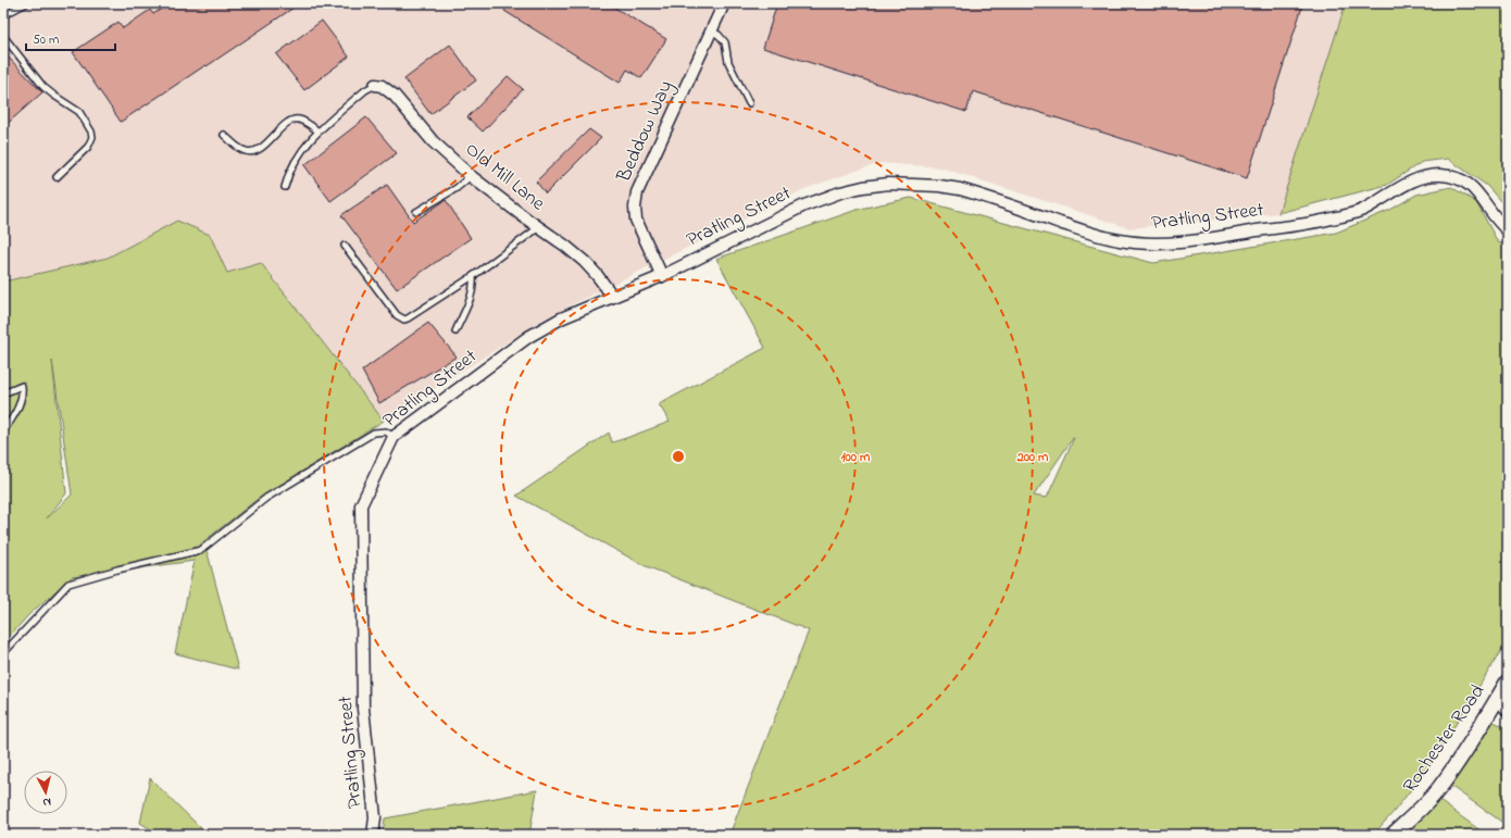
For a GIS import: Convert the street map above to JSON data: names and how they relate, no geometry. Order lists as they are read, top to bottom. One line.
{"streets":{"street":["Beddow Way","Old Mill Lane","Pratling Street","Rochester Road"]},"crossings":[["Beddow Way","Pratling Street"],["Old Mill Lane","Pratling Street"]],"scale_bar":"50 m","north":"bottom","rings":["100 m","200 m"]}
